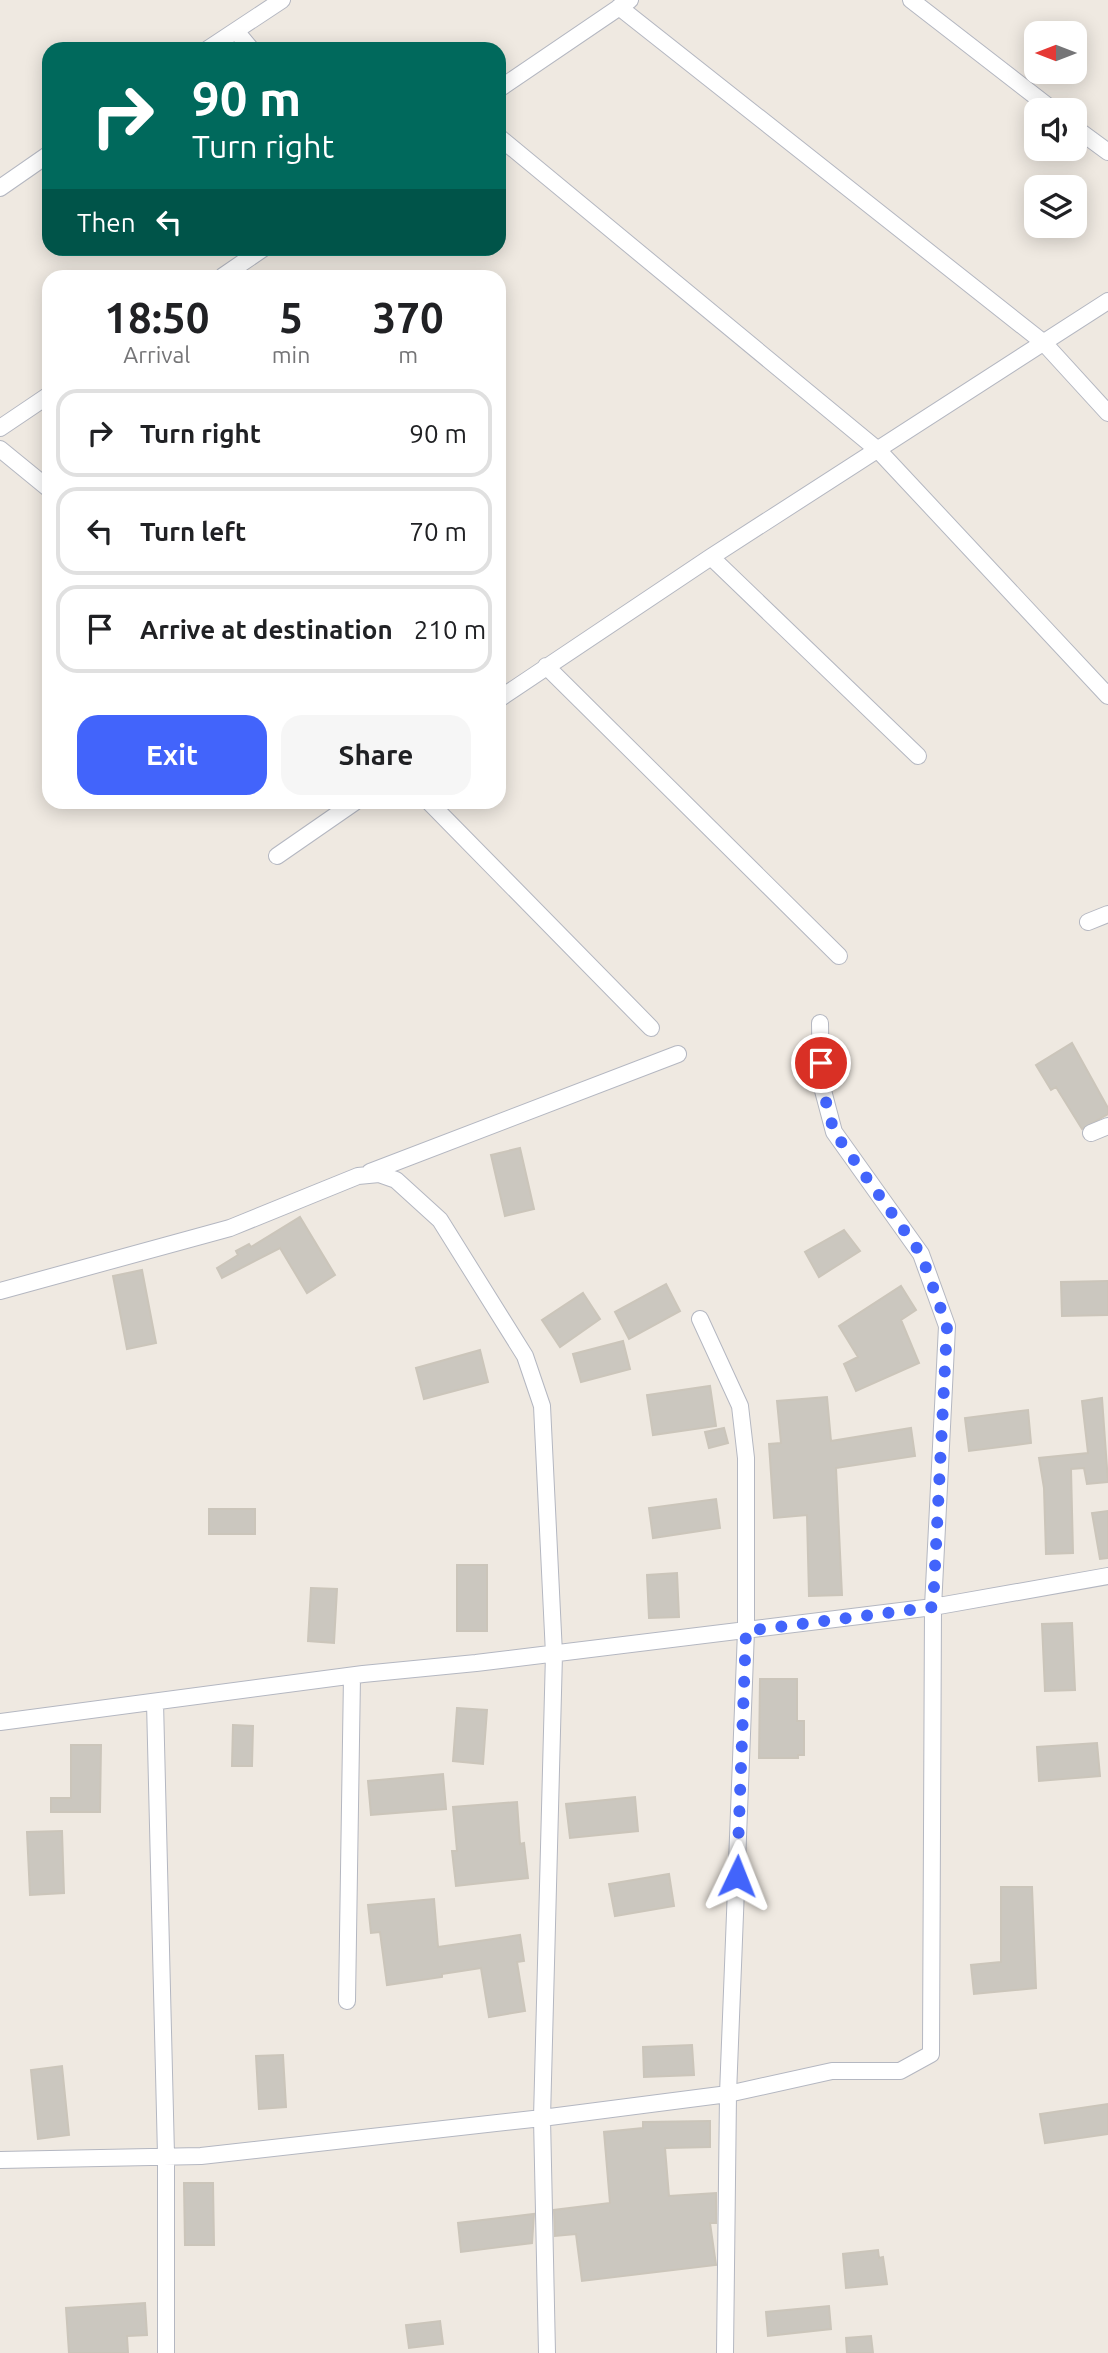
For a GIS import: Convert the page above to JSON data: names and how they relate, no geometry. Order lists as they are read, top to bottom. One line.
{"north":"left","page":{"turn":["90 m","Turn right"],"then":"Then","eta":["18:50","Arrival","5","min","370","m"],"list":[{"name":"Turn right","value":"90 m"},{"name":"Turn left","value":"70 m"},{"name":"Arrive at destination","value":"210 m"}],"buttons":["Exit","Share"]}}
